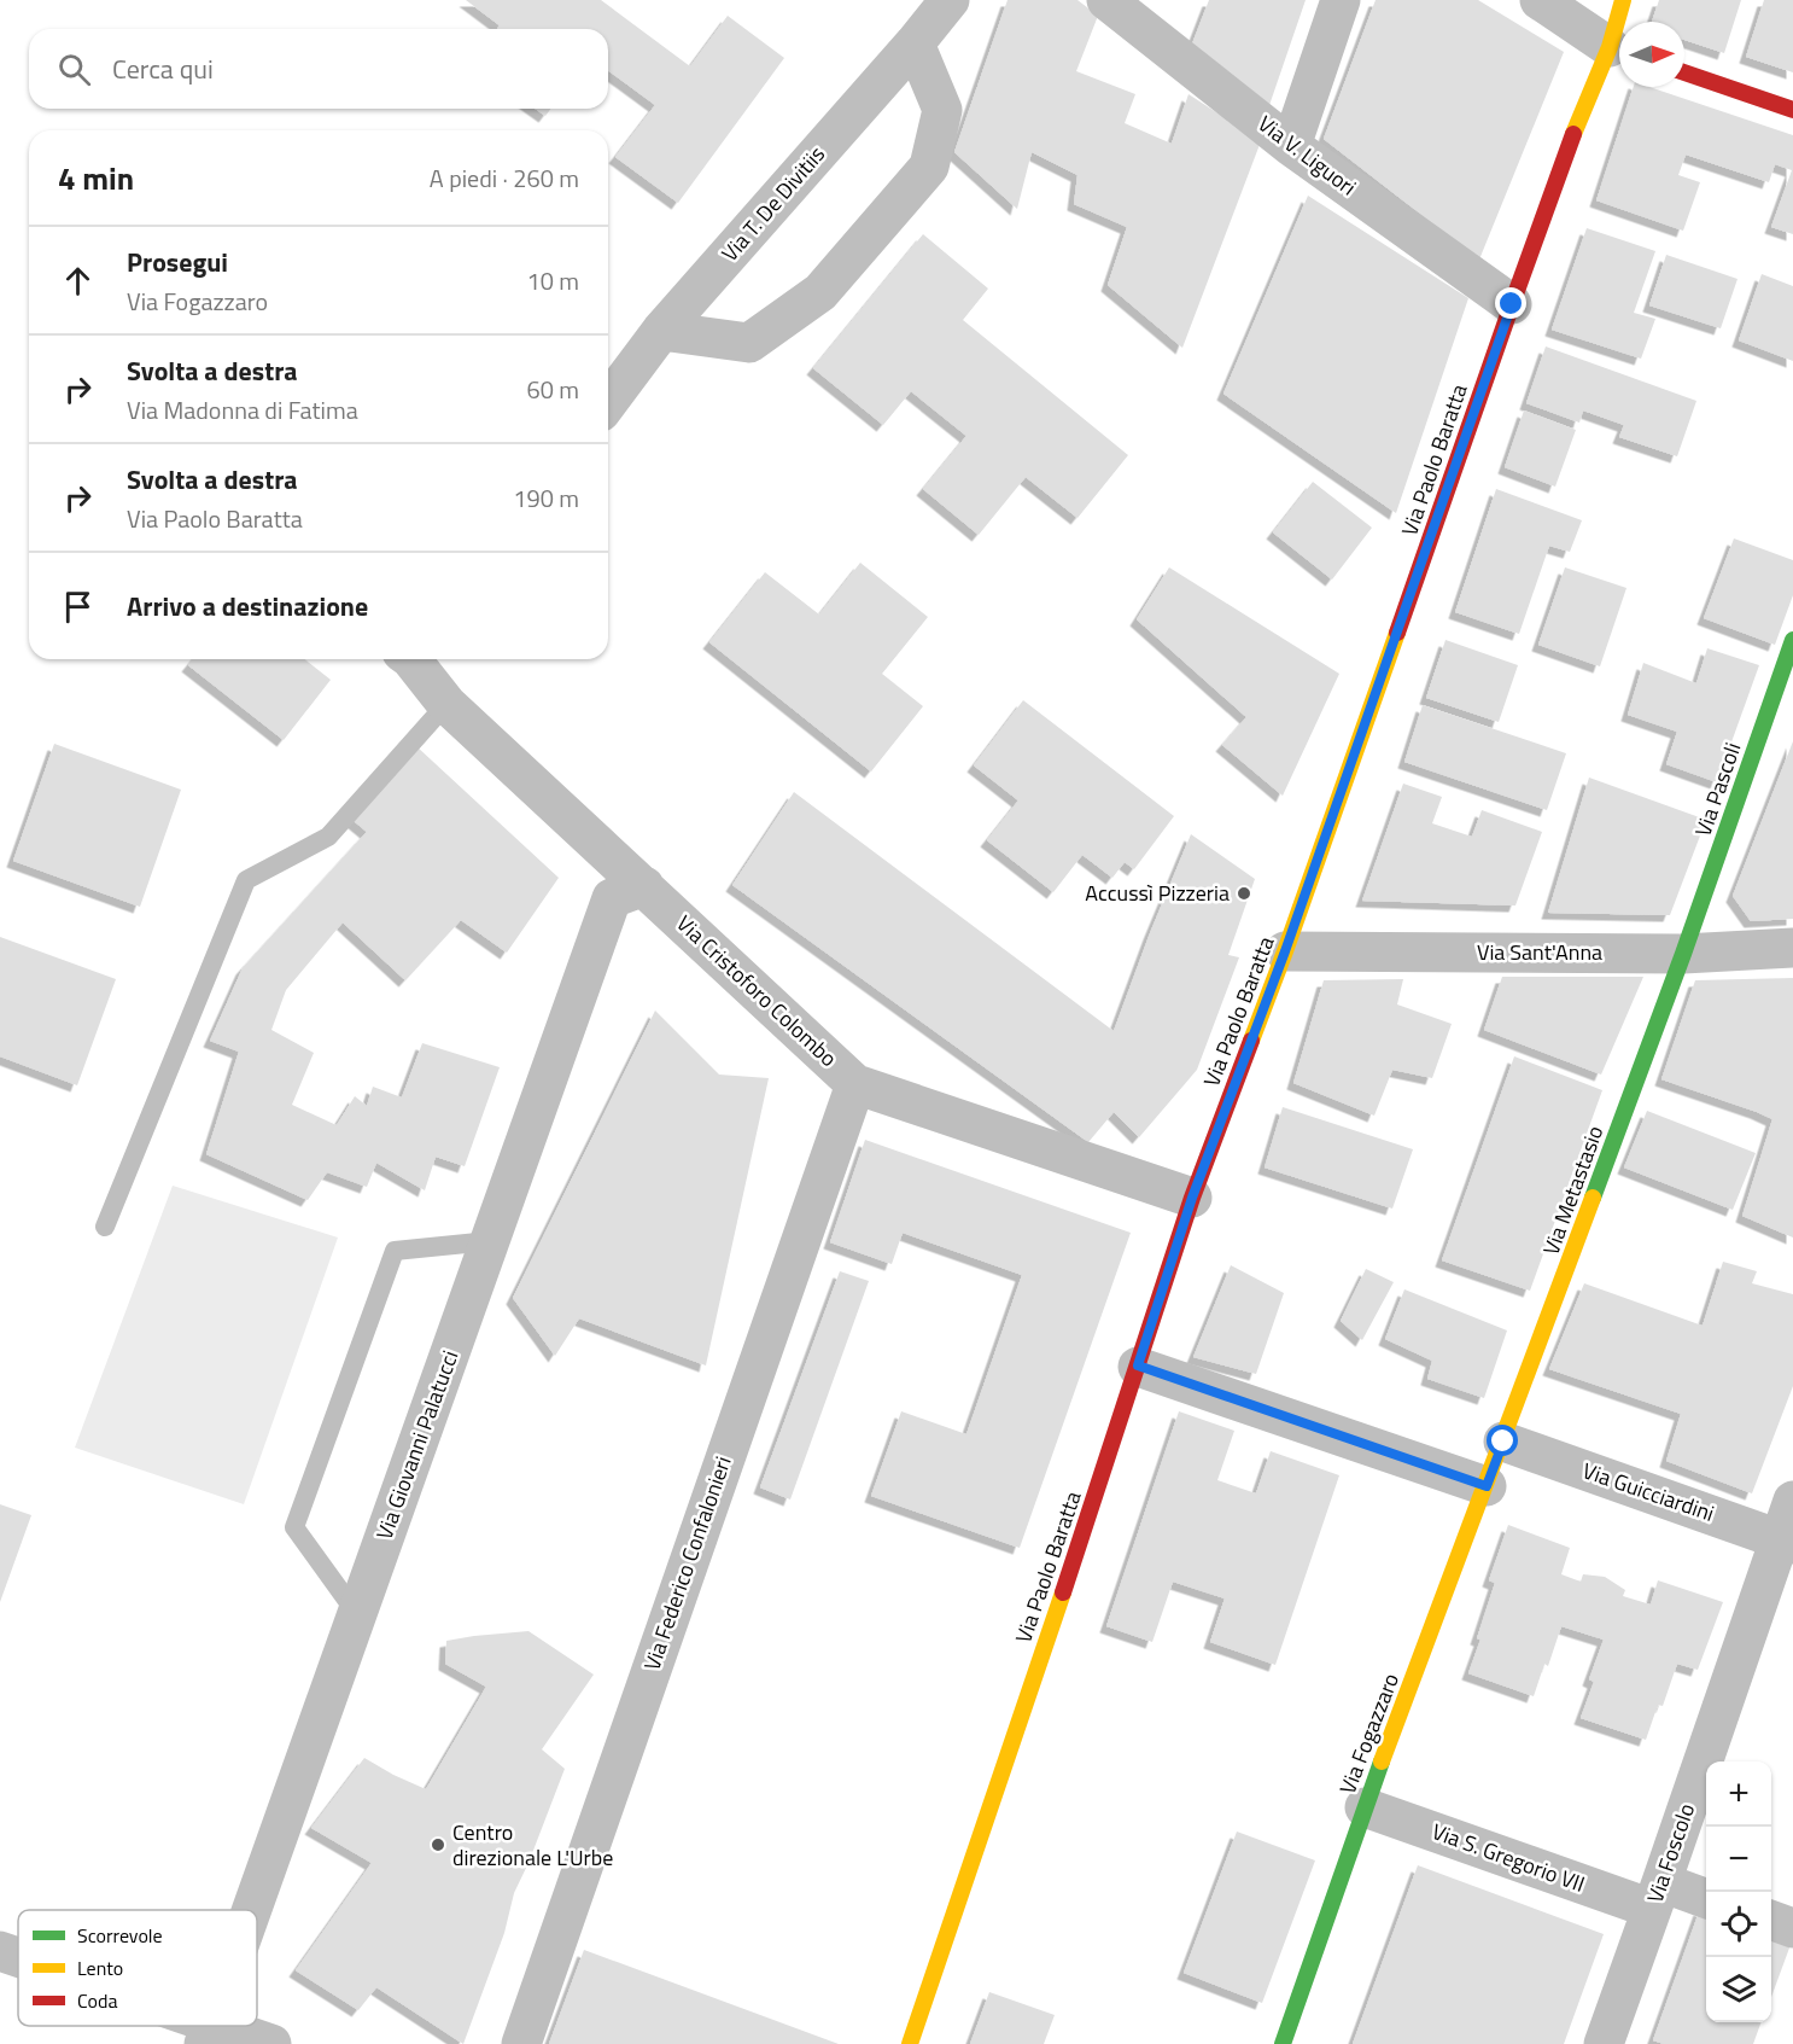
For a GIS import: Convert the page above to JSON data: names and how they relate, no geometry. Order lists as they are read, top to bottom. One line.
{"streets":{"main road":["Via Paolo Baratta","Via Pascoli","Via Metastasio","Via Fogazzaro"],"street":["Via V. Liguori","Via T. De Divitiis","Via Sant'Anna","Via Cristoforo Colombo","Via Giovanni Palatucci","Via Guicciardini","Via Federico Confalonieri","Via Foscolo","Via S. Gregorio VII"]},"crossings":[["Via V. Liguori","Via Paolo Baratta"],["Via Paolo Baratta","Via Sant'Anna"],["Via Paolo Baratta","Via Cristoforo Colombo"],["Via Pascoli","Via Sant'Anna"],["Via Pascoli","Via Metastasio"],["Via Sant'Anna","Via Metastasio"],["Via Cristoforo Colombo","Via Giovanni Palatucci"],["Via Cristoforo Colombo","Via Federico Confalonieri"],["Via Metastasio","Via Guicciardini"],["Via Metastasio","Via Fogazzaro"],["Via Guicciardini","Via Fogazzaro"],["Via Guicciardini","Via Foscolo"],["Via Fogazzaro","Via S. Gregorio VII"],["Via Foscolo","Via S. Gregorio VII"]],"places":["Accussì Pizzeria","Centro direzionale L'Urbe"],"legend":["Scorrevole","Lento","Coda"],"north":"right","page":{"search":"Cerca qui","heading":["4 min","A piedi · 260 m"],"list":[["Prosegui","Via Fogazzaro","10 m"],["Svolta a destra","Via Madonna di Fatima","60 m"],["Svolta a destra","Via Paolo Baratta","190 m"],"Arrivo a destinazione"],"map_buttons":["+","−"]}}
